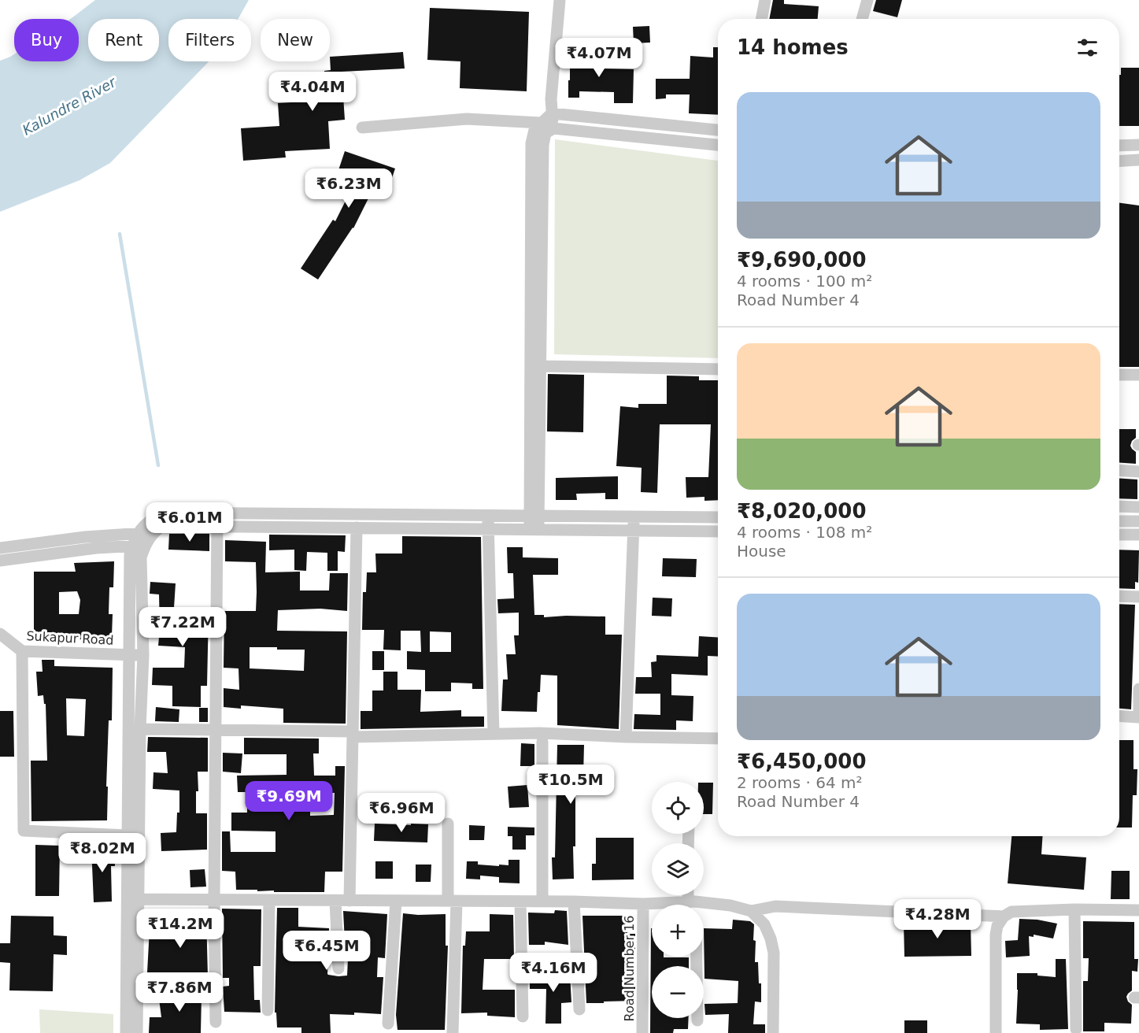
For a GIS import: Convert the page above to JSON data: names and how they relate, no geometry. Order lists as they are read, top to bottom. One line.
{"streets":{"street":["Sukapur Road","Road Number 16"]},"water":["Kalundre River"],"page":{"chip":["Buy","Rent","Filters","New"],"heading":"14 homes","price":["₹4.07M","₹4.04M","₹6.23M","₹6.01M","₹7.22M","₹10.5M","₹9.69M","₹6.96M","₹8.02M","₹4.28M","₹14.2M","₹6.45M","₹4.16M","₹7.86M"],"list":[{"name":"₹9,690,000","note":"4 rooms · 100 m² · Road Number 4"},{"name":"₹8,020,000","note":"4 rooms · 108 m² · House"},{"name":"₹6,450,000","note":"2 rooms · 64 m² · Road Number 4"}],"map_buttons":["+","−"]}}
